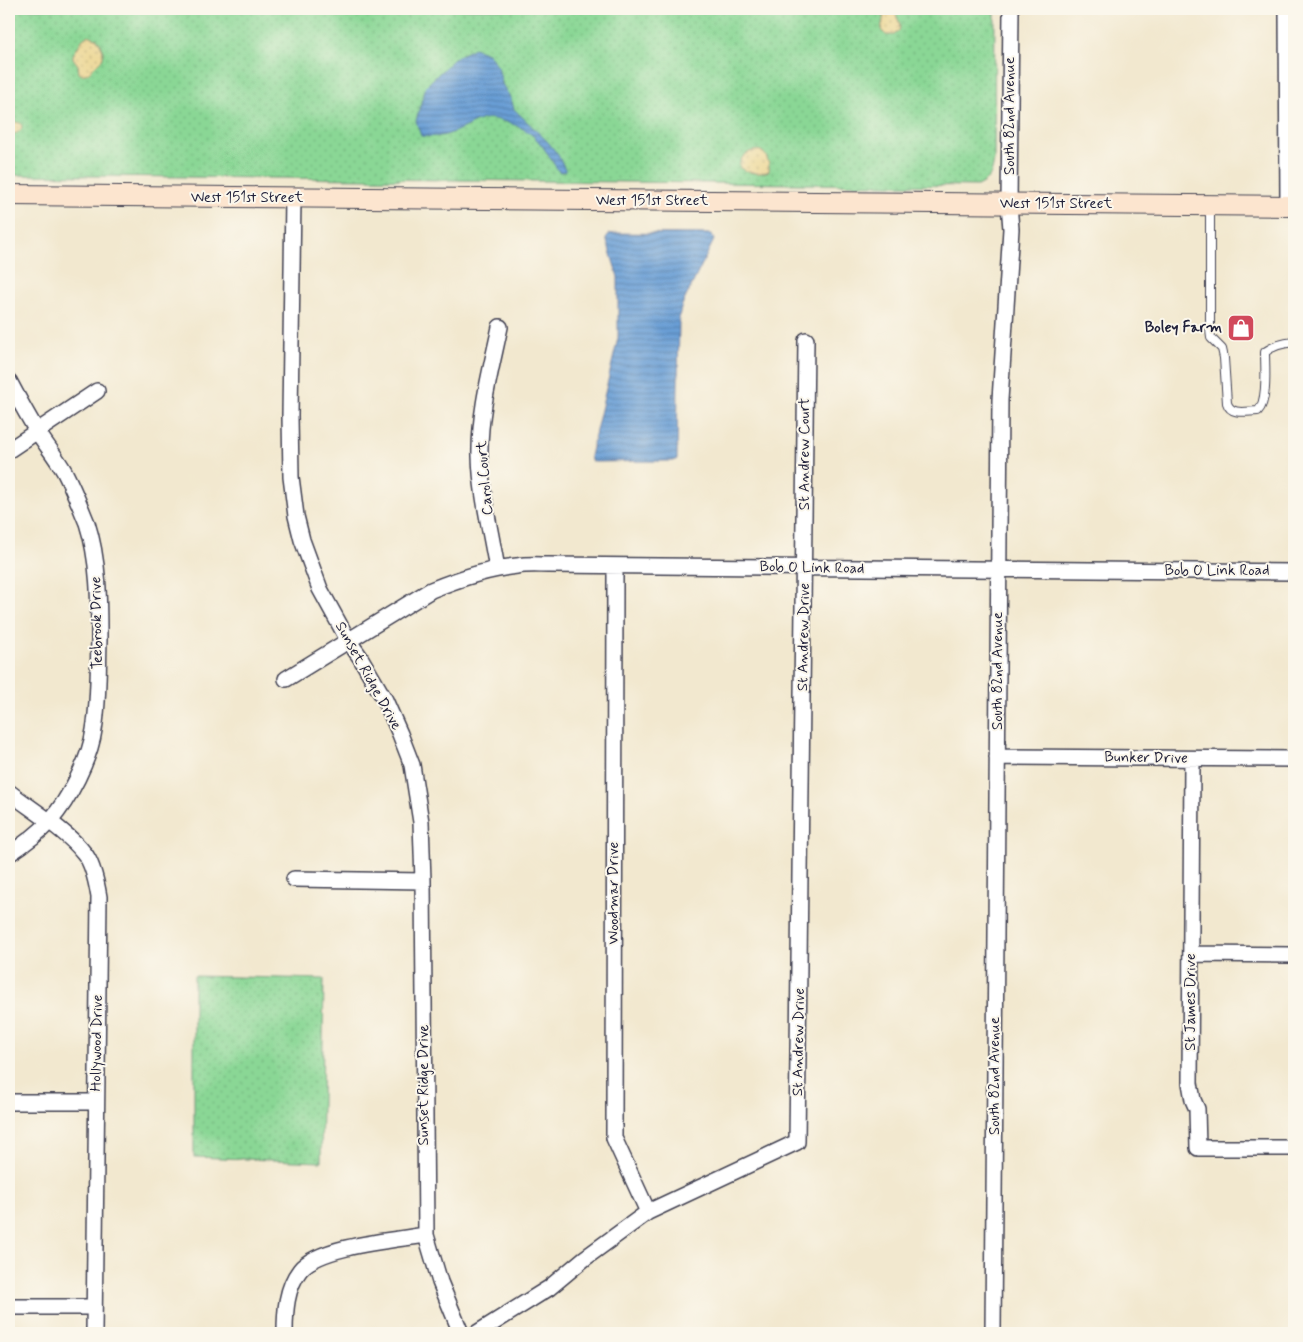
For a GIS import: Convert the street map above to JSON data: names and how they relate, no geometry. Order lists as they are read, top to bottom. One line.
{"streets":{"street":["South 82nd Avenue","West 151st Street","St Andrew Court","Carol Court","Bob O Link Road","Teebrook Drive","St Andrew Drive","Sunset Ridge Drive","Bunker Drive","Woodmar Drive","St James Drive","Hollywood Drive"]},"crossings":[["South 82nd Avenue","West 151st Street"],["South 82nd Avenue","Bob O Link Road"],["South 82nd Avenue","Bunker Drive"],["West 151st Street","Sunset Ridge Drive"],["St Andrew Court","Bob O Link Road"],["St Andrew Court","St Andrew Drive"],["Carol Court","Bob O Link Road"],["Bob O Link Road","St Andrew Drive"],["Bob O Link Road","Sunset Ridge Drive"],["Bob O Link Road","Woodmar Drive"],["Teebrook Drive","Hollywood Drive"],["St Andrew Drive","Woodmar Drive"],["Bunker Drive","St James Drive"]],"places":{"shop":["Boley Farm"]}}
